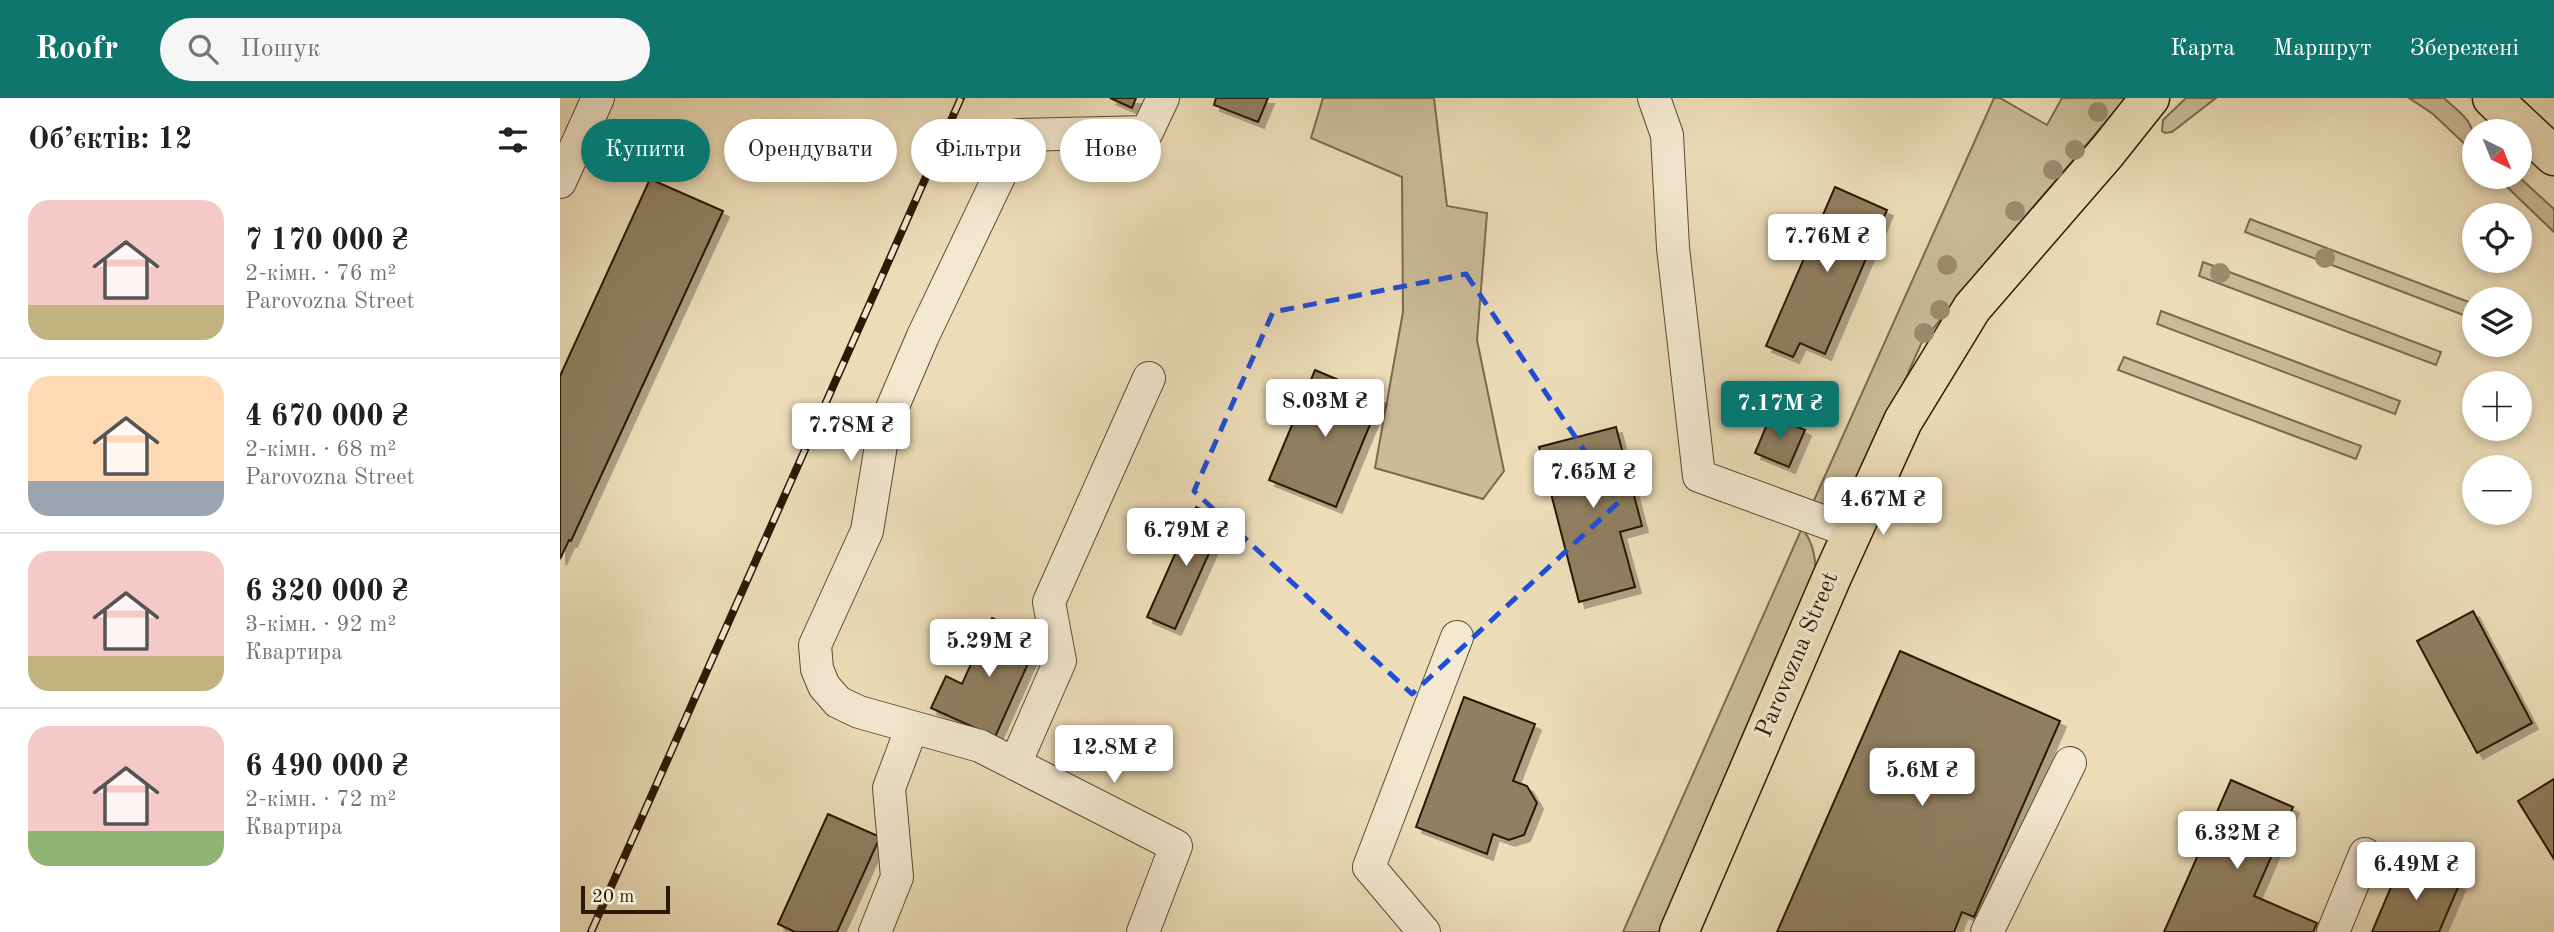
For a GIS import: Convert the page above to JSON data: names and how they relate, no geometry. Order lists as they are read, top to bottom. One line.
{"streets":{"main road":["Parovozna Street"]},"scale_bar":"20 m","north":"bottom right","page":{"header":"Roofr","search":"Пошук","nav":["Карта","Маршрут","Збережені"],"heading":"Об’єктів: 12","map_buttons":["+","−"],"chip":["Купити","Орендувати","Фільтри","Нове"],"list":[{"name":"7 170 000 ₴","note":"2-кімн. · 76 m² · Parovozna Street"},{"name":"4 670 000 ₴","note":"2-кімн. · 68 m² · Parovozna Street"},{"name":"6 320 000 ₴","note":"3-кімн. · 92 m² · Квартира"},{"name":"6 490 000 ₴","note":"2-кімн. · 72 m² · Квартира"}],"price":["7.76M ₴","8.03M ₴","7.17M ₴","7.78M ₴","7.65M ₴","4.67M ₴","6.79M ₴","5.29M ₴","12.8M ₴","5.6M ₴","6.32M ₴","6.49M ₴"],"scale":"20 m"}}
